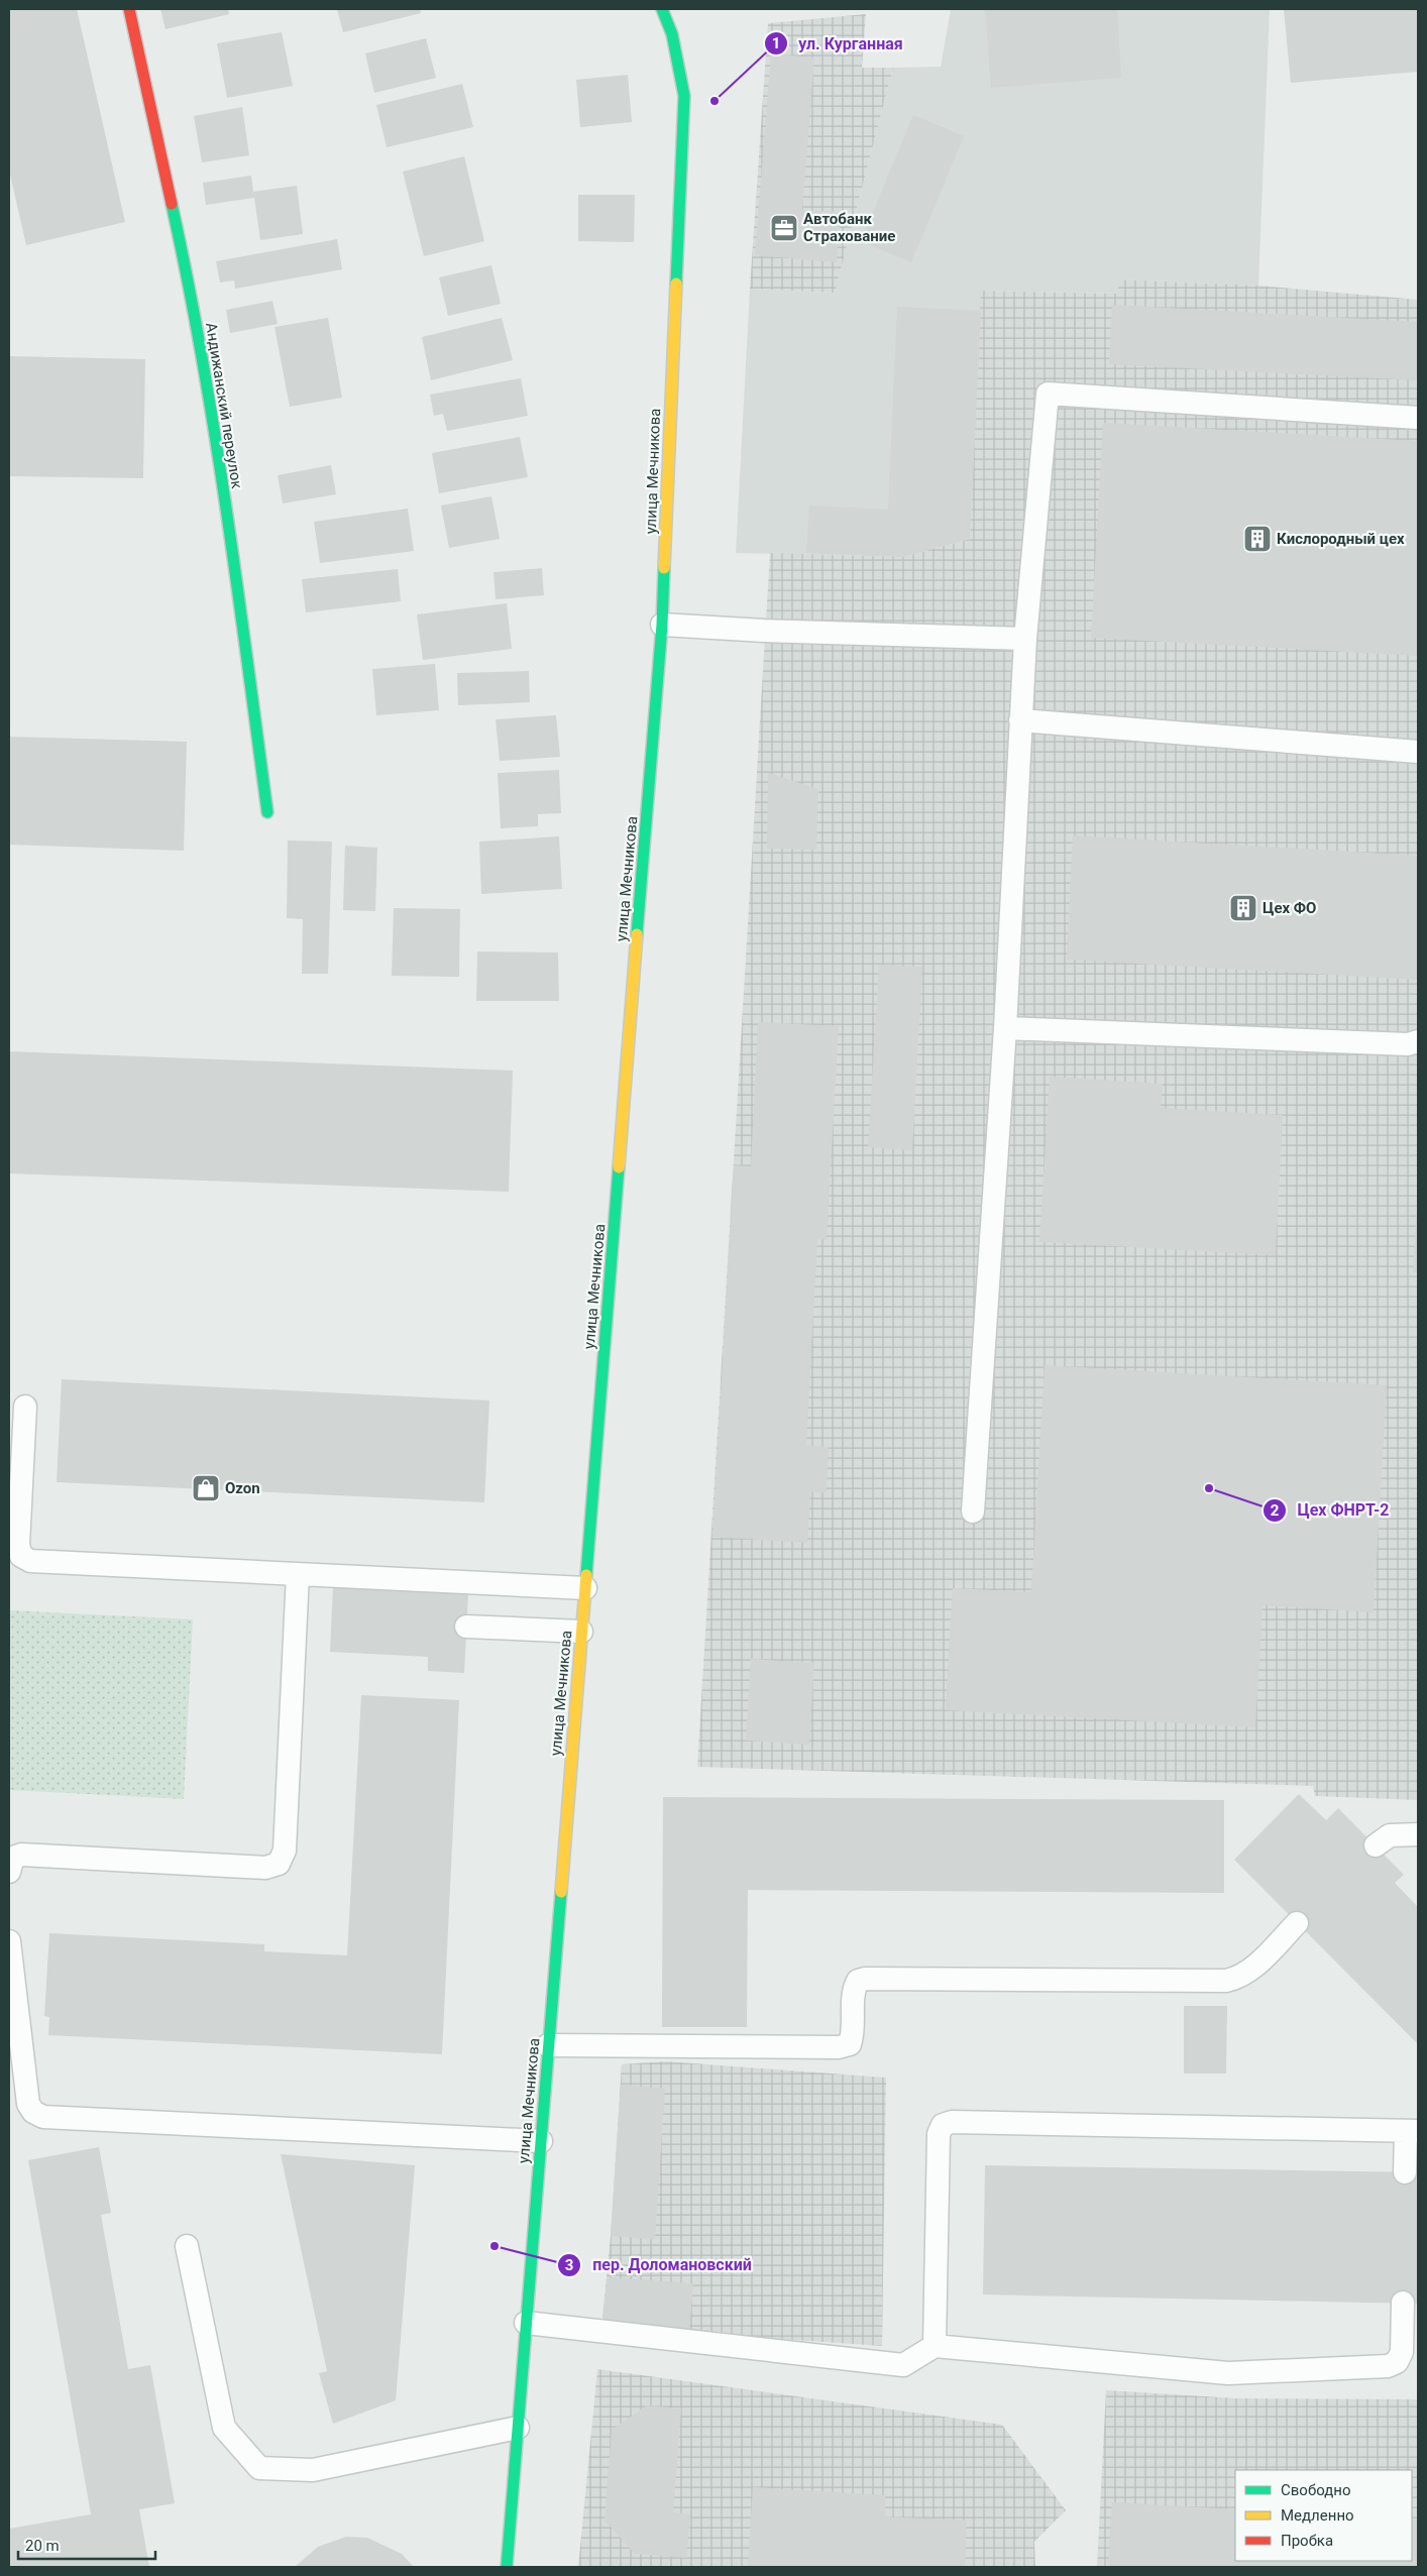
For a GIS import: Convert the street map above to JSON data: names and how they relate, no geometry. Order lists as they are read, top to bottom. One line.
{"streets":{"main road":["Андижанский переулок","улица Мечникова"]},"places":{"other":["ул. Курганная","Цех ФНРТ-2","пер. Доломановский"],"office":["Автобанк Страхование"],"building":["Кислородный цех","Цех ФО"],"shop":["Ozon"]},"legend":["Свободно","Медленно","Пробка"],"scale_bar":"20 m"}
